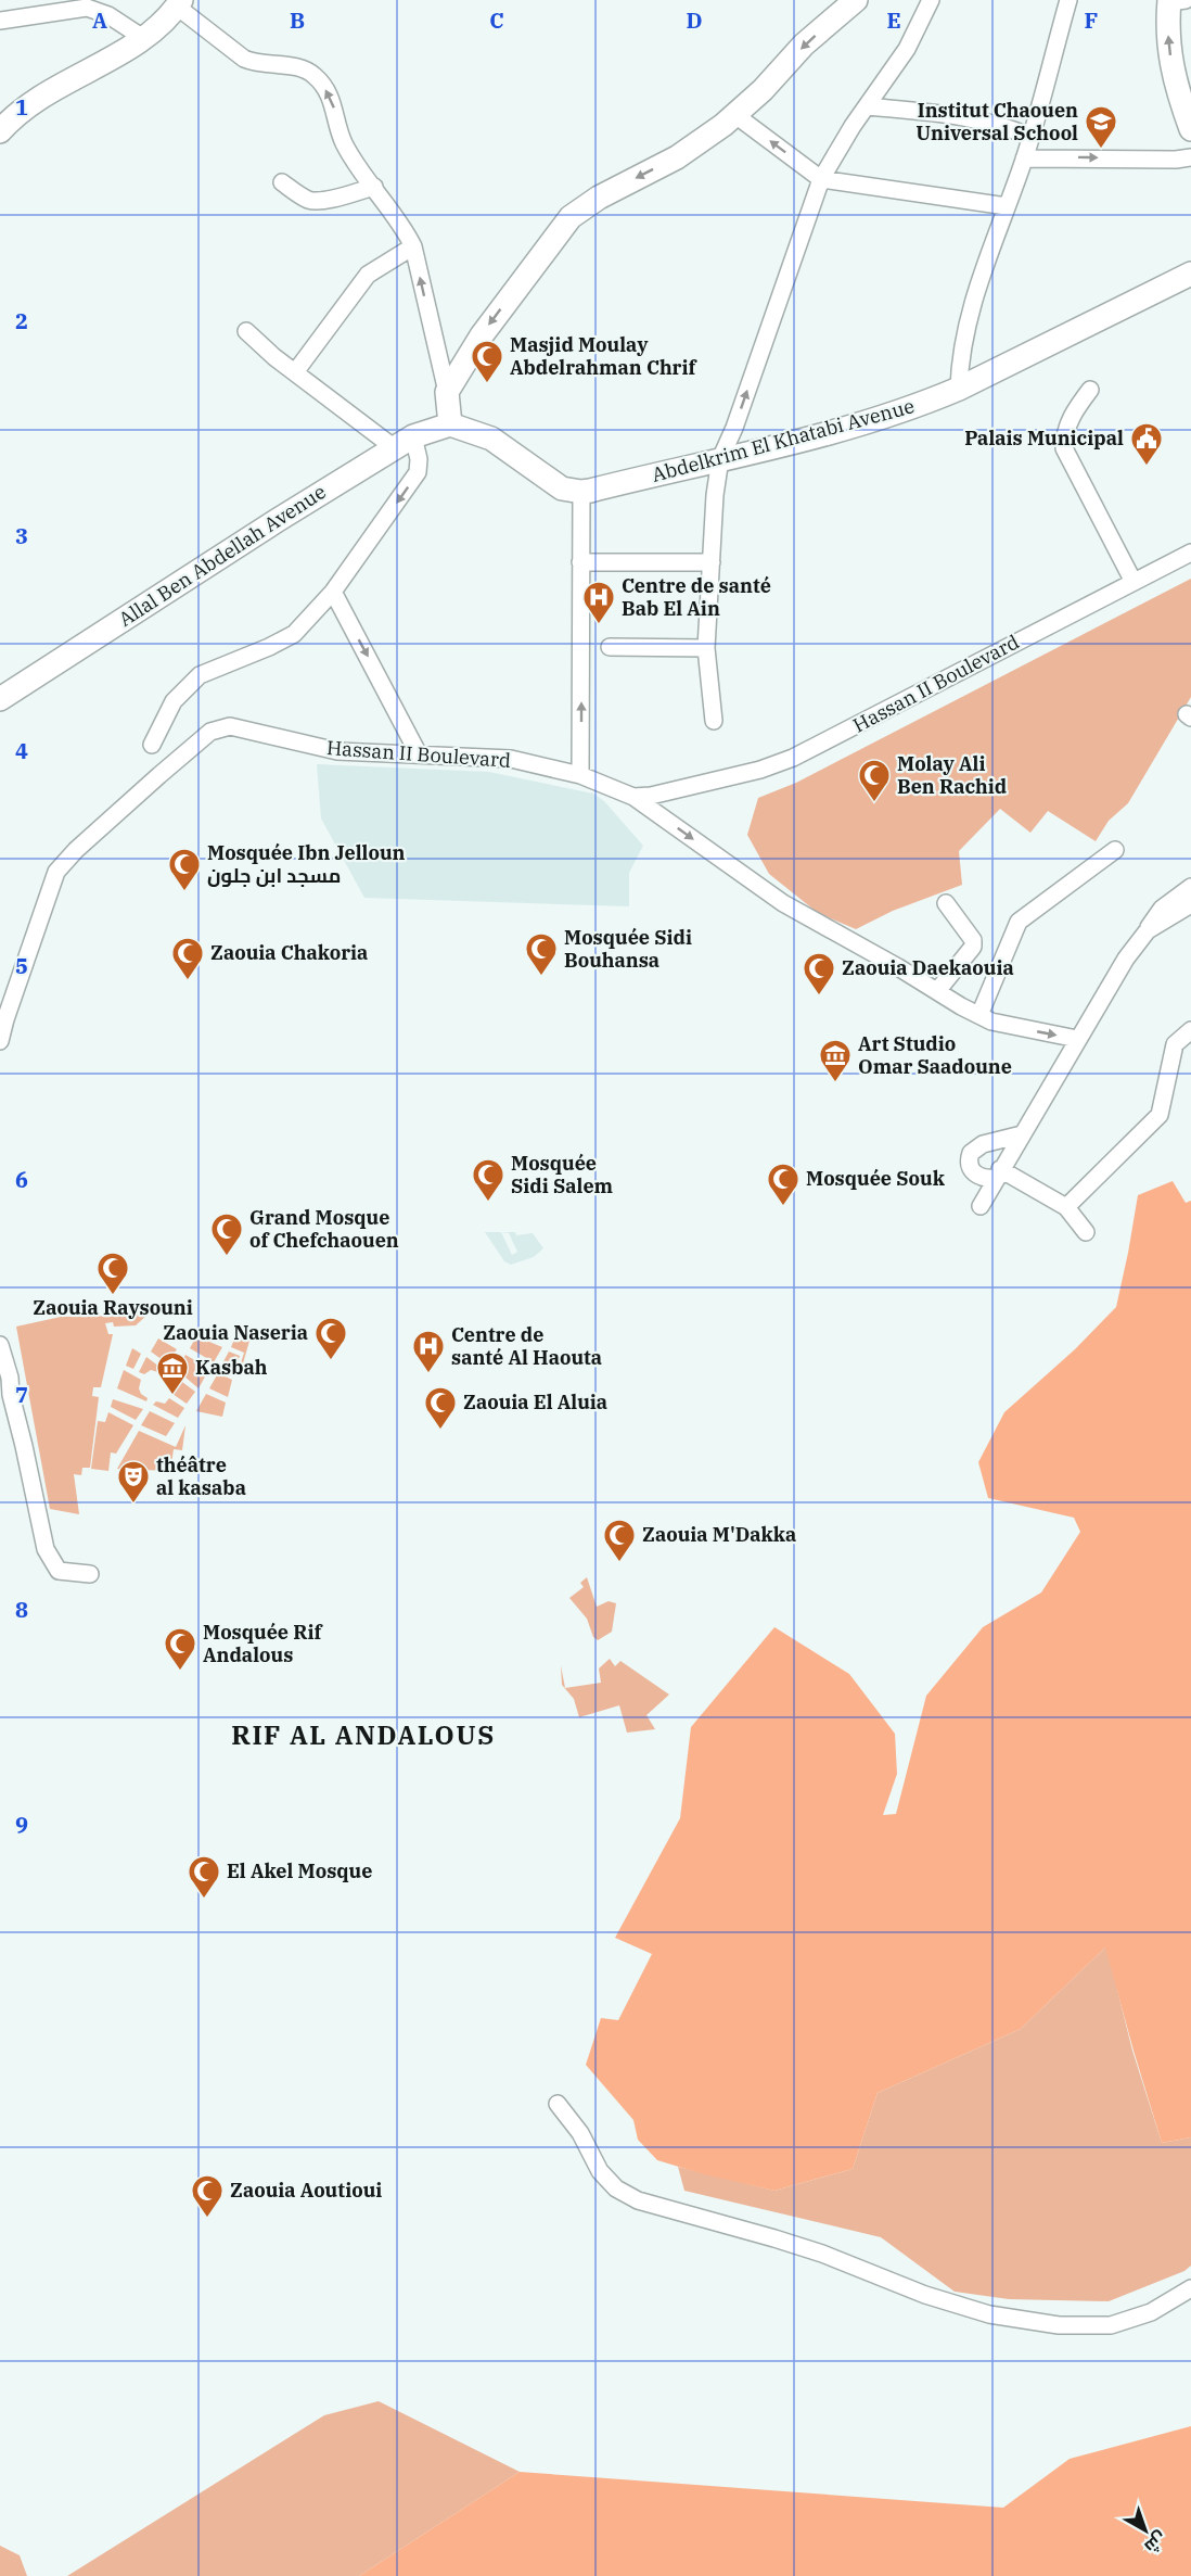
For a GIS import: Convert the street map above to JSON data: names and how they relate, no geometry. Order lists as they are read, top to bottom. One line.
{"streets":{"street":["Abdelkrim El Khatabi Avenue","Allal Ben Abdellah Avenue","Hassan II Boulevard"]},"districts":["RIF AL ANDALOUS"],"places":{"school or university":["Institut Chaouen Universal School"],"mosque":["Masjid Moulay Abdelrahman Chrif","Molay Ali Ben Rachid","Mosquée Ibn Jelloun مسجد ابن جلون","Mosquée Sidi Bouhansa","Zaouia Chakoria","Zaouia Daekaouia","Mosquée Sidi Salem","Mosquée Souk","Grand Mosque of Chefchaouen","Zaouia Raysouni","Zaouia Naseria","Zaouia El Aluia","Zaouia M'Dakka","Mosquée Rif Andalous","El Akel Mosque","Zaouia Aoutioui"],"public building":["Palais Municipal"],"hospital":["Centre de santé Bab El Ain","Centre de santé Al Haouta"],"museum":["Art Studio Omar Saadoune","Kasbah"],"theatre":["théâtre al kasaba"]},"north":"bottom right","grid":{"columns":["A","B","C","D","E","F"],"rows":["1","2","3","4","5","6","7","8","9"]}}
